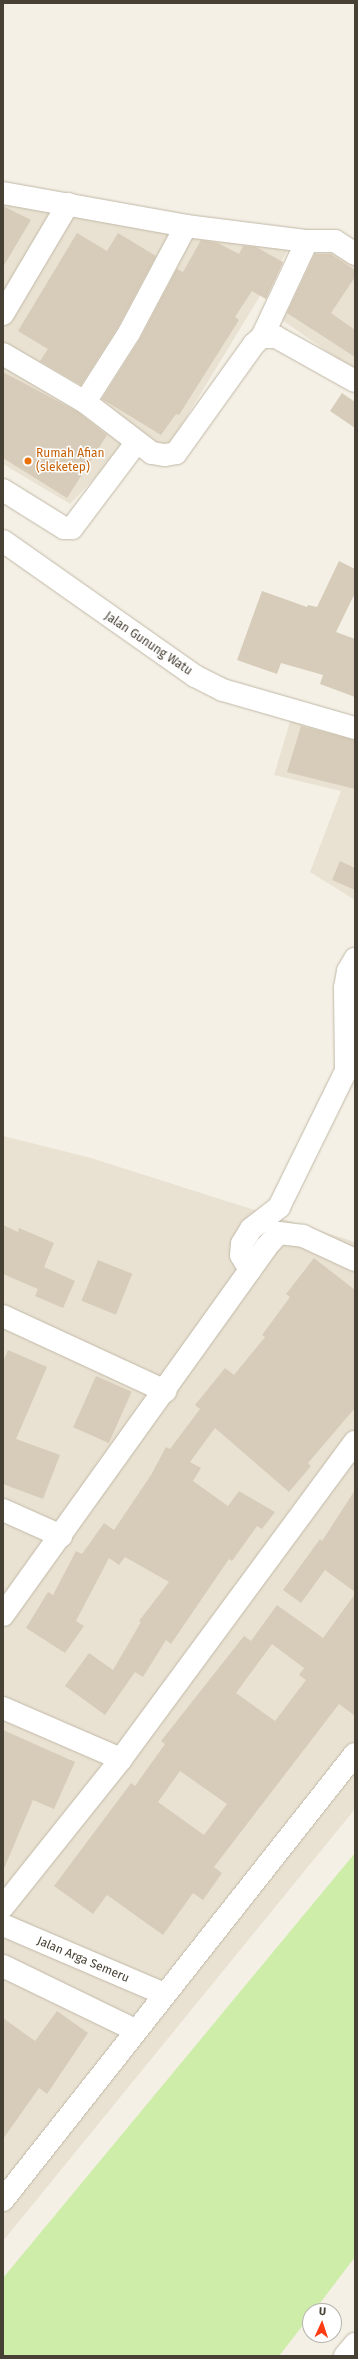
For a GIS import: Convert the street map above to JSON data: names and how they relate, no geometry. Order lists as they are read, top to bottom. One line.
{"streets":{"street":["Jalan Gunung Watu","Jalan Arga Semeru"]},"places":["Rumah Afian (sleketep)"],"north":"top"}
